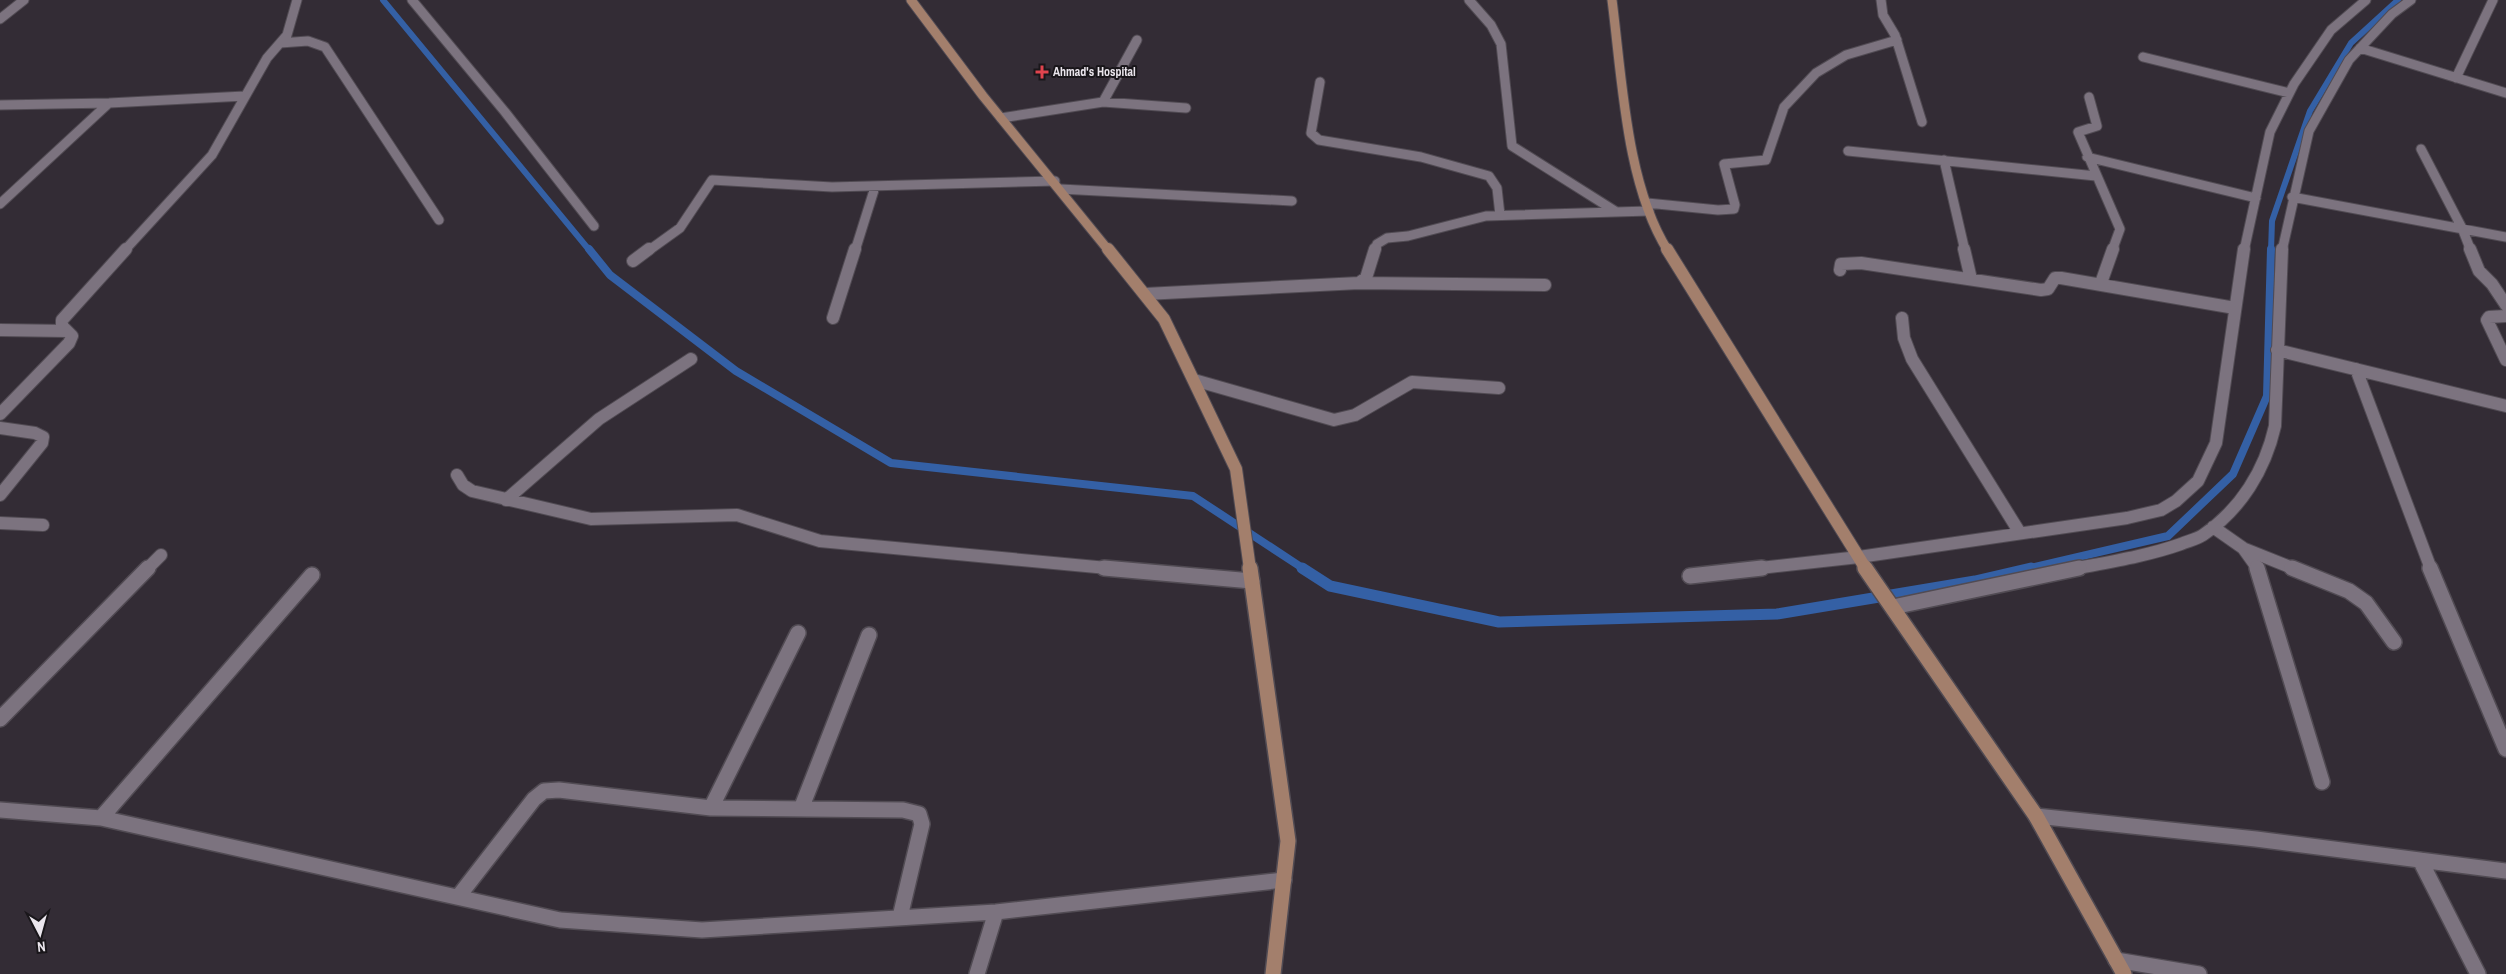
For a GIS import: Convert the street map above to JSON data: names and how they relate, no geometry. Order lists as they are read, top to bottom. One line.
{"places":{"health":["Ahmad's Hospital"]},"north":"bottom"}
